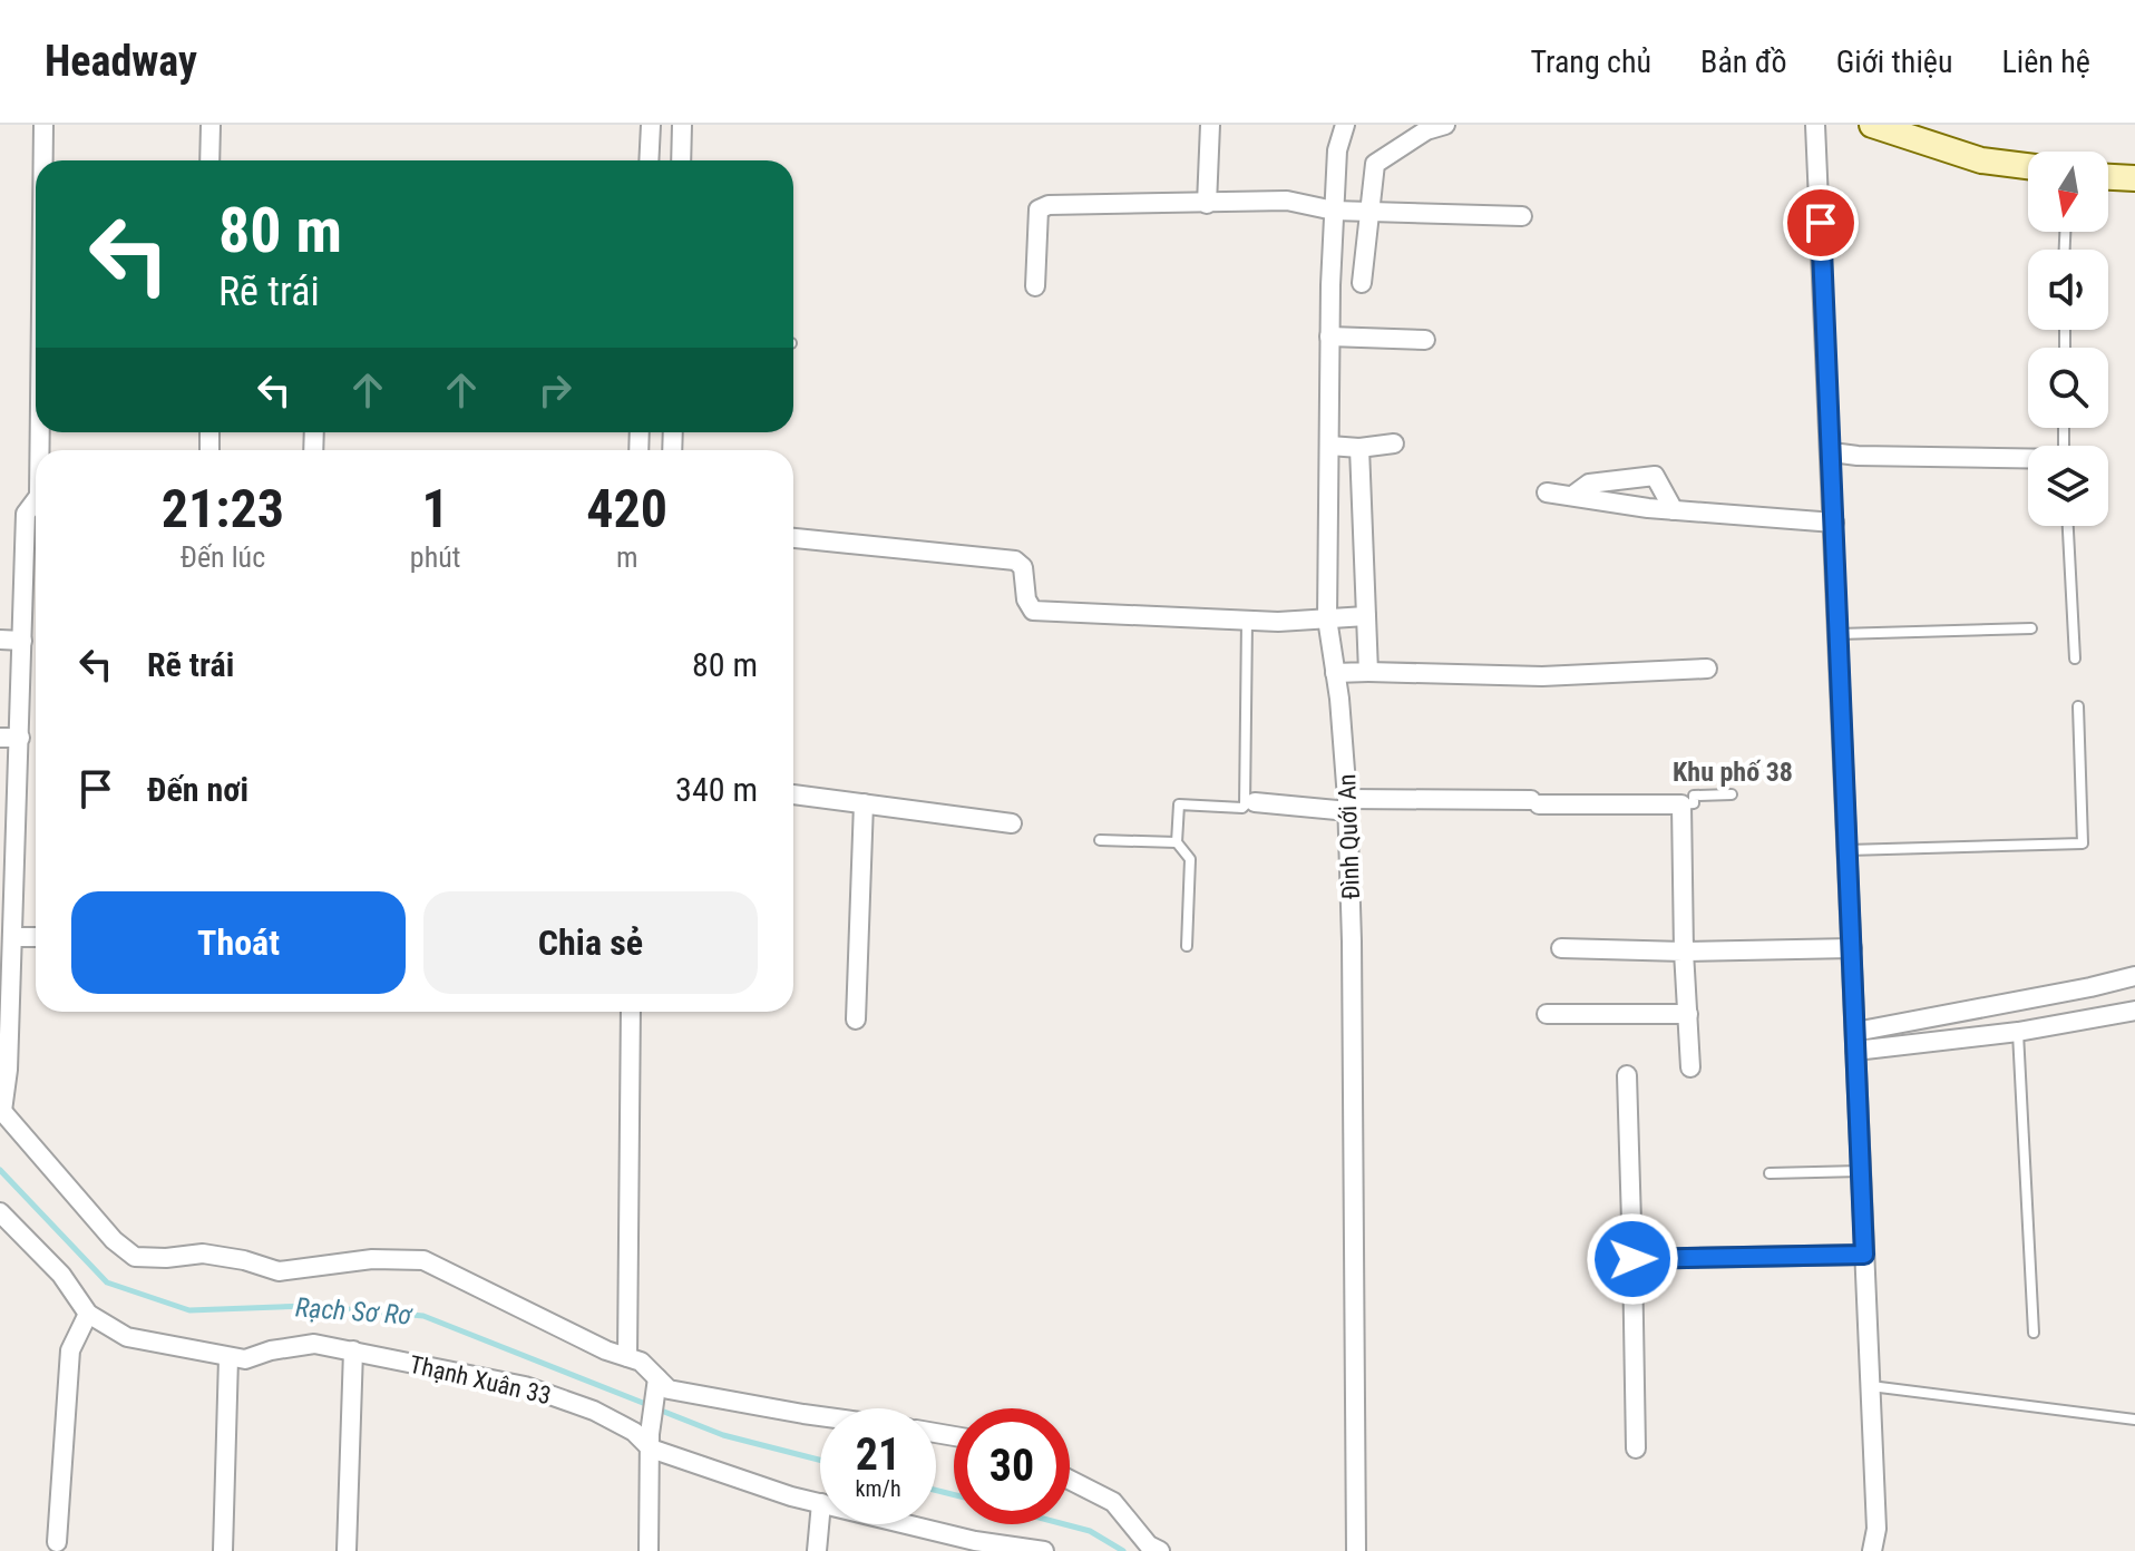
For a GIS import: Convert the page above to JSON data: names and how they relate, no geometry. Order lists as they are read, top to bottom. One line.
{"streets":{"street":["Đình Quới An","Thạnh Xuân 33"]},"districts":["Khu phố 38"],"water":["Rạch Sơ Rơ"],"north":"bottom","page":{"header":"Headway","nav":["Trang chủ","Bản đồ","Giới thiệu","Liên hệ"],"turn":["80 m","Rẽ trái"],"eta":["21:23","Đến lúc","1","phút","420","m"],"list":[{"name":"Rẽ trái","value":"80 m"},{"name":"Đến nơi","value":"340 m"}],"buttons":["Thoát","Chia sẻ"],"speed":"21 km/h","limit":"30"}}
